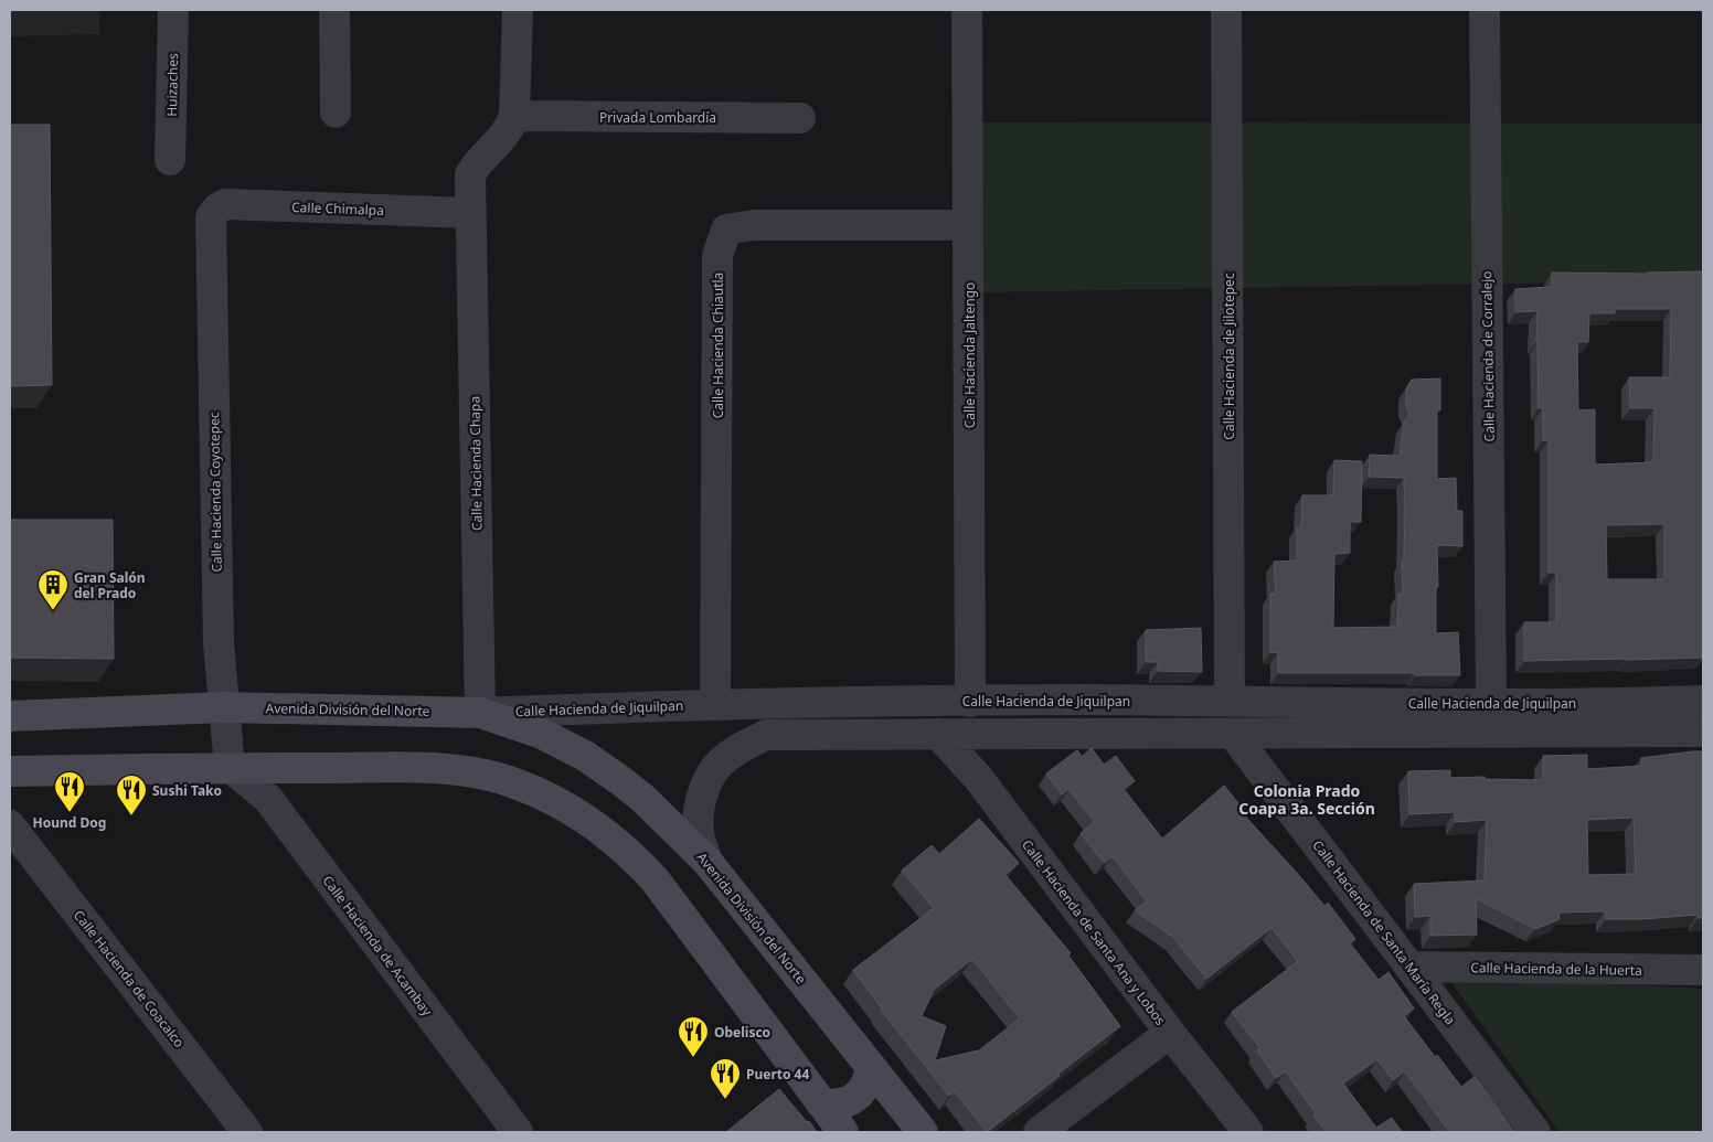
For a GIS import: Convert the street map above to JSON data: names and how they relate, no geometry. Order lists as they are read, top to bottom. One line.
{"streets":{"main road":["Avenida División del Norte"],"street":["Huizaches","Privada Lombardía","Calle Chimalpa","Calle Hacienda Chiautla","Calle Hacienda Jaltengo","Calle Hacienda de Jilotepec","Calle Hacienda de Corralejo","Calle Hacienda Chapa","Calle Hacienda Coyotepec","Calle Hacienda de Jiquilpan","Calle Hacienda de Santa Ana y Lobos","Calle Hacienda de Santa María Regla","Calle Hacienda de Acambay","Calle Hacienda de la Huerta","Calle Hacienda de Coacalco"]},"crossings":[["Privada Lombardía","Calle Hacienda Chapa"],["Calle Chimalpa","Calle Hacienda Chapa"],["Calle Chimalpa","Calle Hacienda Coyotepec"],["Calle Hacienda Chiautla","Calle Hacienda Jaltengo"],["Calle Hacienda Chiautla","Calle Hacienda de Jiquilpan"],["Calle Hacienda Jaltengo","Calle Hacienda de Jiquilpan"],["Calle Hacienda de Jilotepec","Calle Hacienda de Jiquilpan"],["Calle Hacienda de Corralejo","Calle Hacienda de Jiquilpan"],["Calle Hacienda Chapa","Calle Hacienda de Jiquilpan"],["Calle Hacienda Chapa","Avenida División del Norte"],["Calle Hacienda Coyotepec","Avenida División del Norte"],["Calle Hacienda Coyotepec","Calle Hacienda de Acambay"],["Calle Hacienda de Jiquilpan","Avenida División del Norte"],["Calle Hacienda de Jiquilpan","Calle Hacienda de Santa Ana y Lobos"],["Calle Hacienda de Jiquilpan","Calle Hacienda de Santa María Regla"],["Calle Hacienda de Santa María Regla","Calle Hacienda de la Huerta"]],"districts":["Colonia Prado Coapa 3a. Sección"],"places":{"building":["Gran Salón del Prado"],"restaurant":["Hound Dog","Sushi Tako","Obelisco","Puerto 44"]}}
